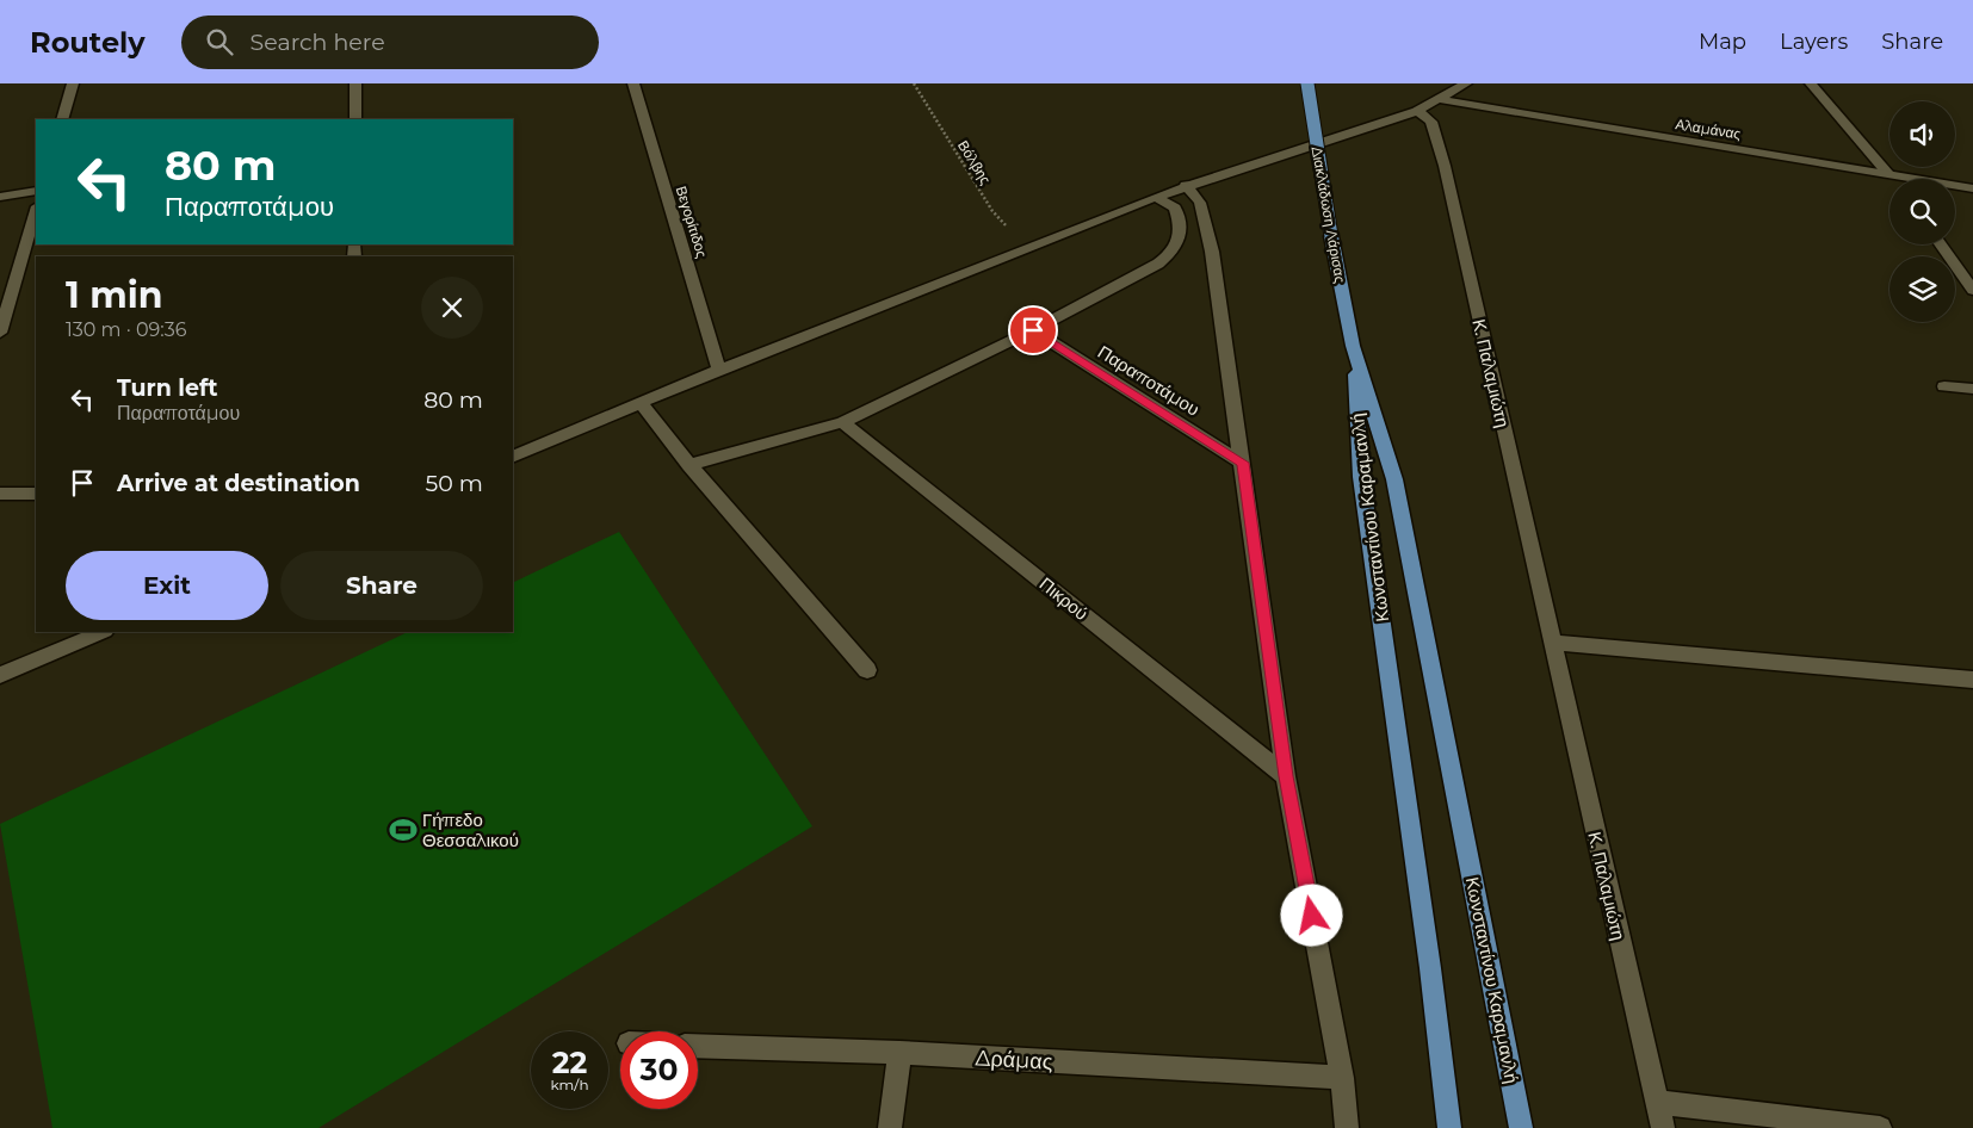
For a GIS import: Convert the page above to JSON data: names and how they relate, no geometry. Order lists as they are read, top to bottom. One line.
{"streets":{"main road":["Διακλάδωση Λάρισας","Κωνσταντίνου Καραμανλή"],"street":["Αλαμάνας","Βεγορίτιδος","Κ. Παλαμιώτη","Παραποτάμου","Πικρού","Δράμας"],"path":["Βόλβης"]},"crossings":[["Διακλάδωση Λάρισας","Κωνσταντίνου Καραμανλή"]],"places":{"sports":["Γήπεδο Θεσσαλικού"]},"page":{"header":"Routely","search":"Search here","nav":["Map","Layers","Share"],"turn":["80 m","Παραποτάμου"],"heading":["1 min","130 m · 09:36"],"list":[{"name":"Turn left","note":"Παραποτάμου","value":"80 m"},{"name":"Arrive at destination","value":"50 m"}],"buttons":["Exit","Share"],"speed":"22 km/h","limit":"30"}}
